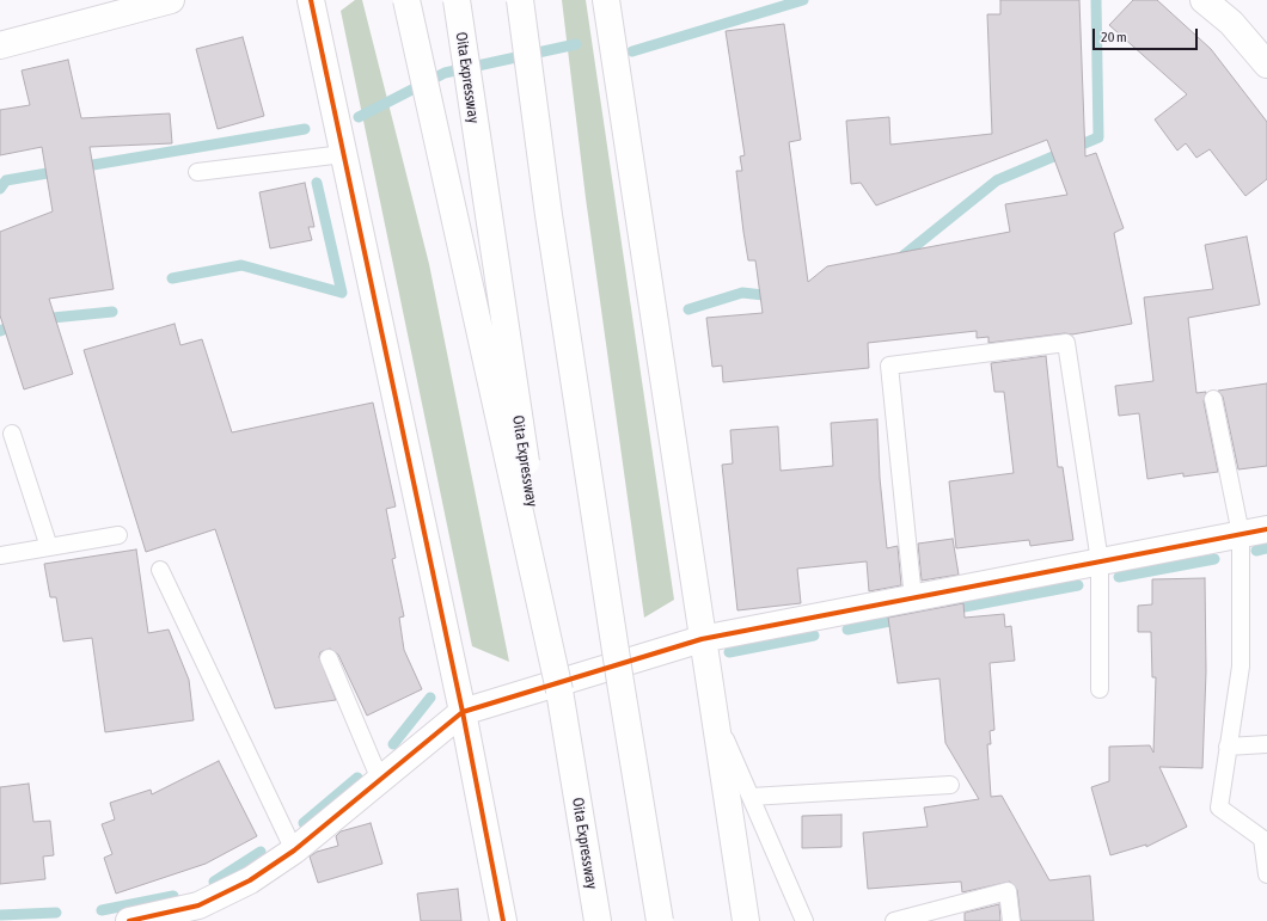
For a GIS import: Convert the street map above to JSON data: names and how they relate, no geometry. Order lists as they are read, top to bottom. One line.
{"streets":{"main road":["Oita Expressway"]},"scale_bar":"20 m"}
